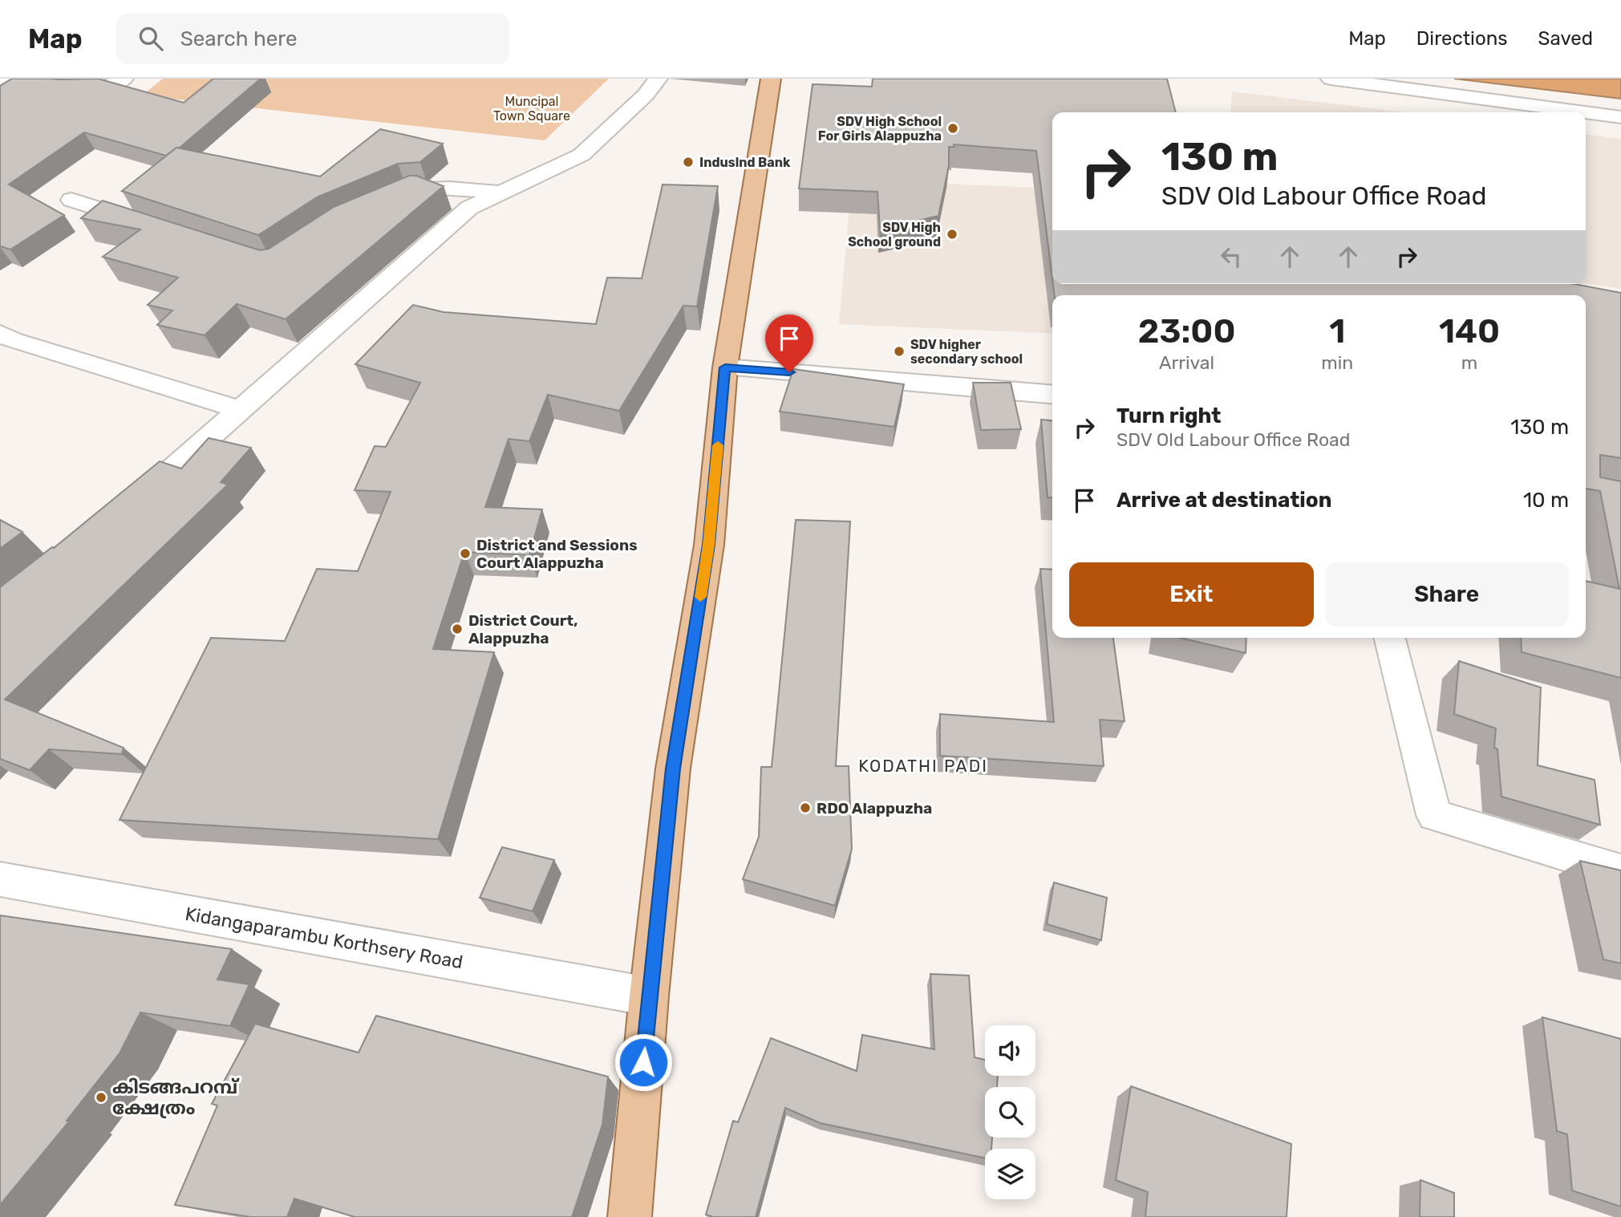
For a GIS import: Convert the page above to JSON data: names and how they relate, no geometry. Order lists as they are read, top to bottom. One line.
{"streets":{"street":["Kidangaparambu Korthsery Road"]},"districts":["KODATHI PADI"],"parks":["Muncipal Town Square"],"places":["SDV High School For Girls Alappuzha","Induslnd Bank","SDV High School ground","SDV higher secondary school","District and Sessions Court Alappuzha","District Court, Alappuzha","RDO Alappuzha","കിടങ്ങപറമ്പ് ക്ഷേത്രം"],"page":{"header":"Map","search":"Search here","nav":["Map","Directions","Saved"],"turn":["130 m","SDV Old Labour Office Road"],"eta":["23:00","Arrival","1","min","140","m"],"list":[{"name":"Turn right","note":"SDV Old Labour Office Road","value":"130 m"},{"name":"Arrive at destination","value":"10 m"}],"buttons":["Exit","Share"]}}
